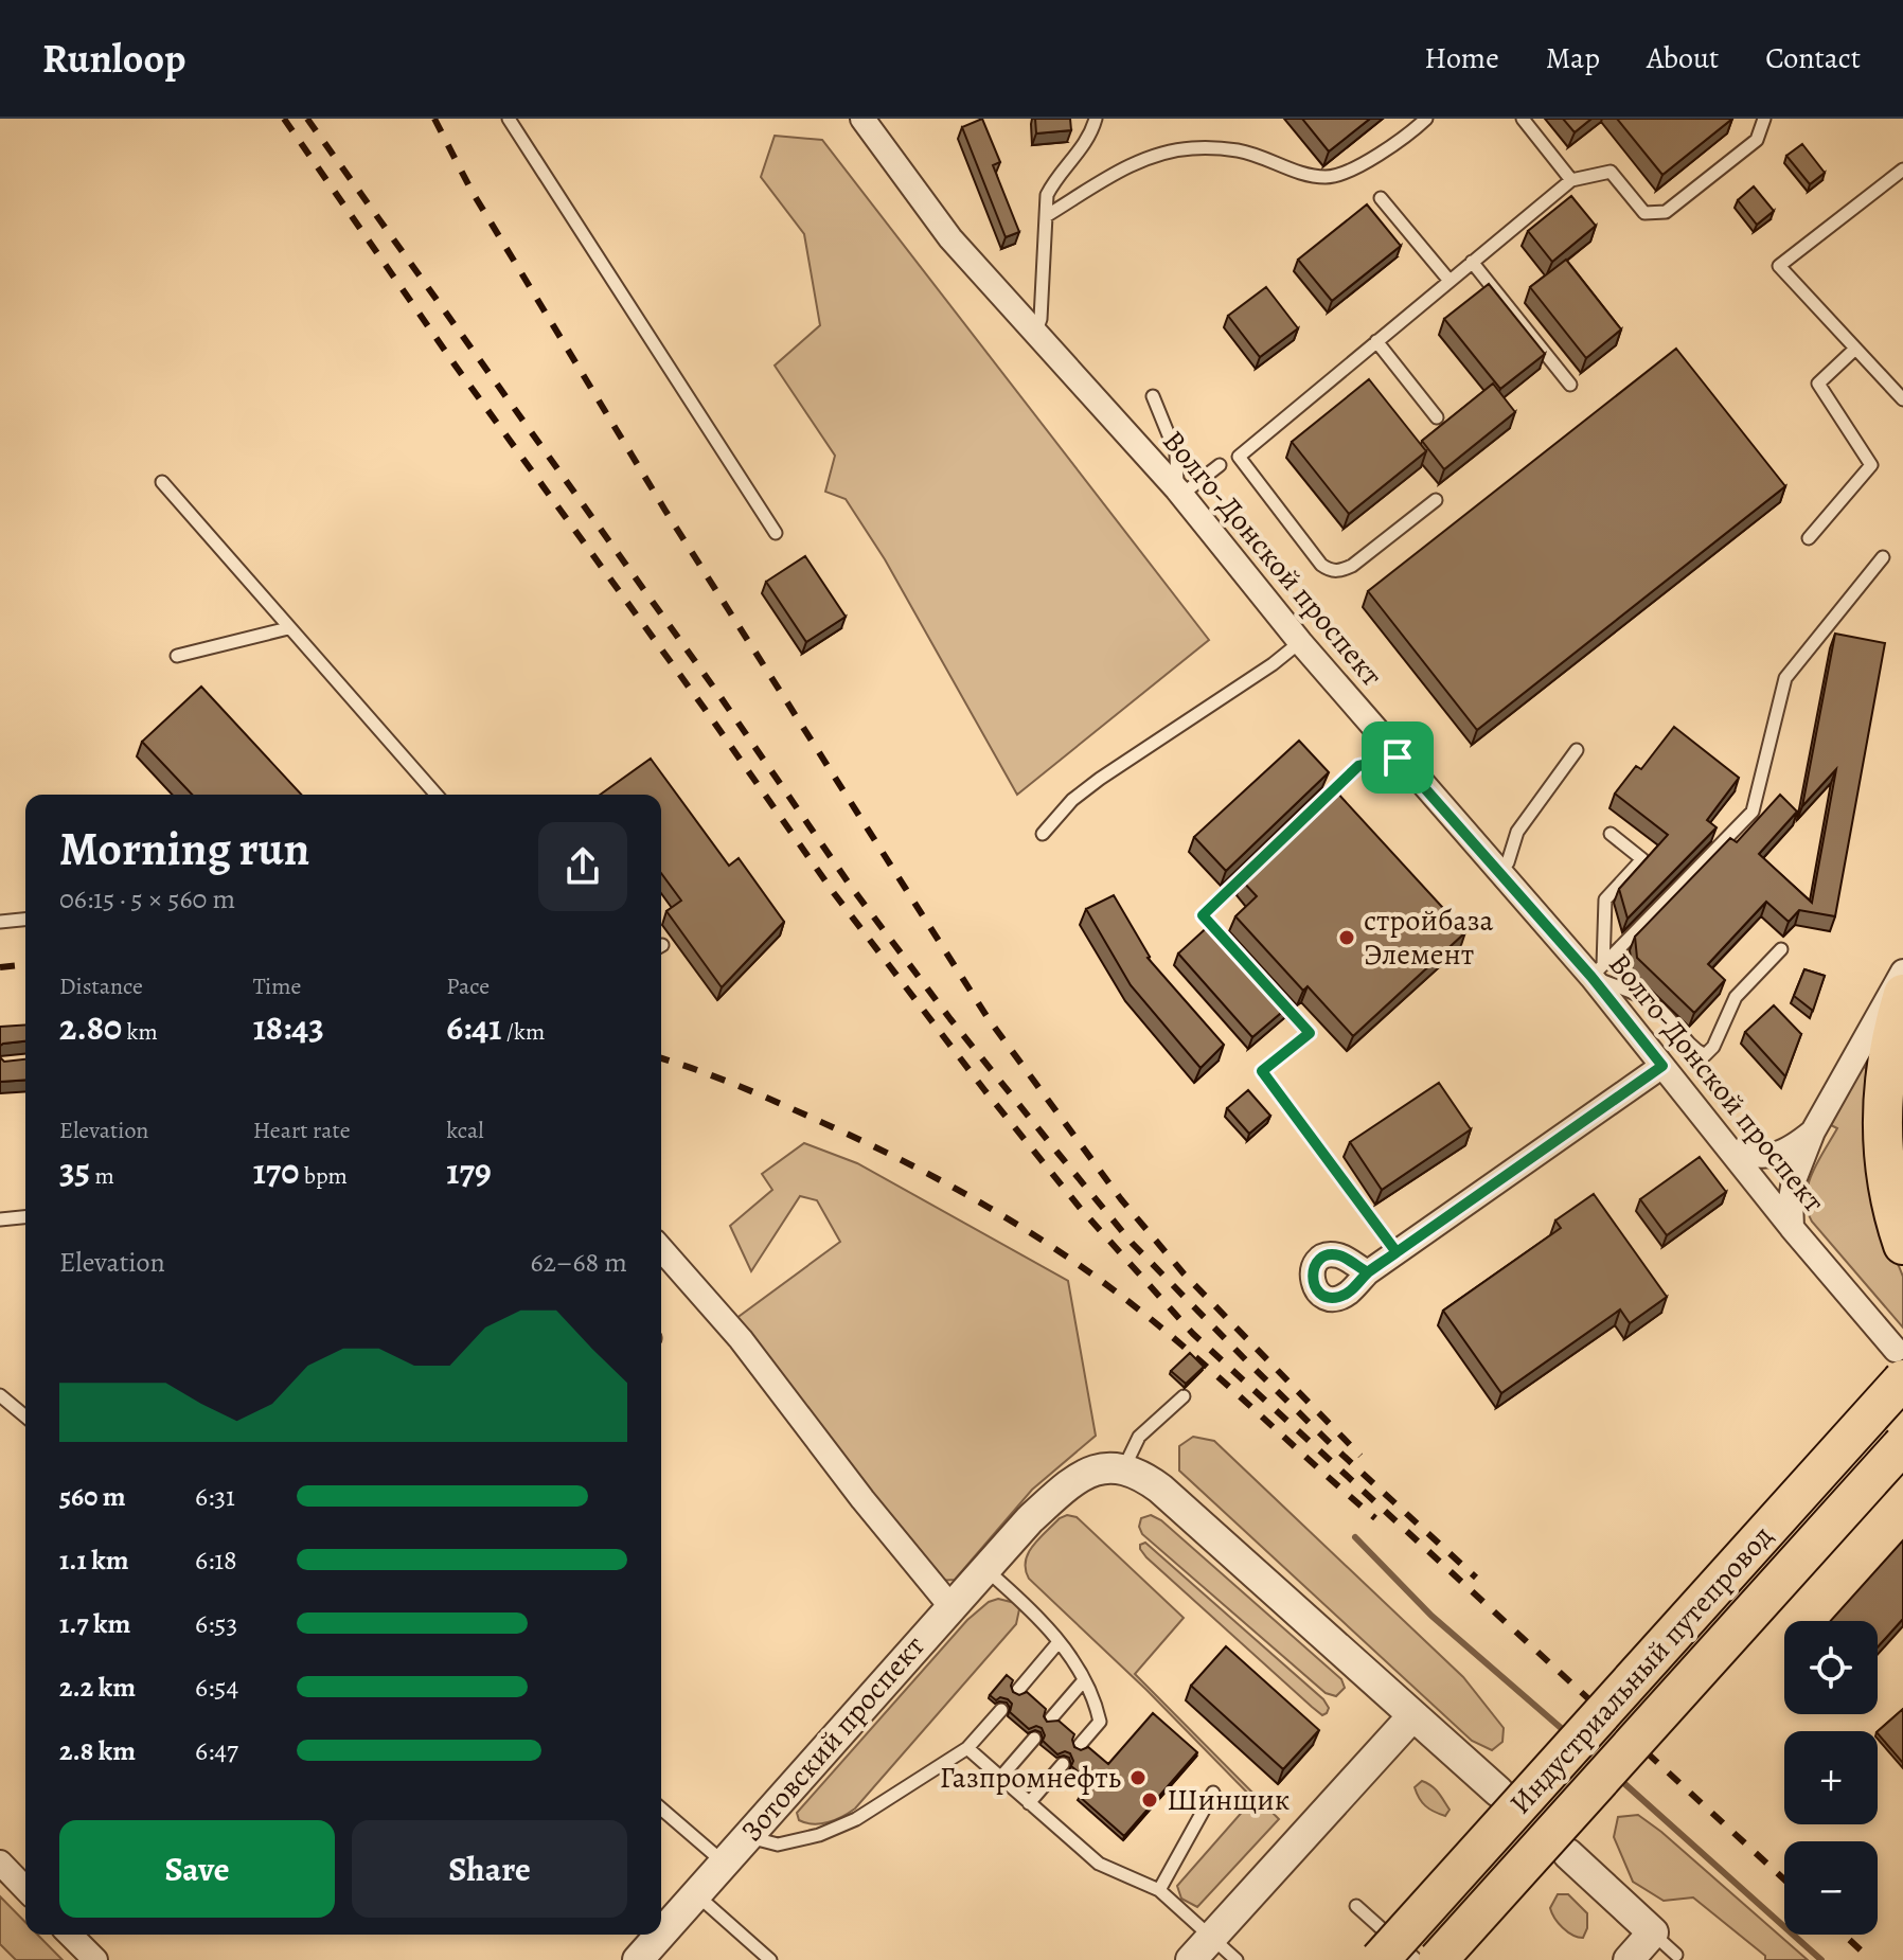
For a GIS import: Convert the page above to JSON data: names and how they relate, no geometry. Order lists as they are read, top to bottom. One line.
{"streets":{"main road":["Индустриальный путепровод"],"street":["Волго-Донской проспект","Зотовский проспект"]},"crossings":[["Волго-Донской проспект","Индустриальный путепровод"]],"places":["стройбаза Элемент","Газпромнефть","Шинщик"],"page":{"header":"Runloop","nav":["Home","Map","About","Contact"],"heading":["Morning run","06:15 · 5 × 560 m"],"stats":[["Distance","2.80 km"],["Time","18:43"],["Pace","6:41 /km"],["Elevation","35 m"],["Heart rate","170 bpm"],["kcal","179"]],"chart":["Elevation","62–68 m"],"list":[{"name":"560 m","note":"6:31"},{"name":"1.1 km","note":"6:18"},{"name":"1.7 km","note":"6:53"},{"name":"2.2 km","note":"6:54"},{"name":"2.8 km","note":"6:47"}],"map_buttons":["+","−"],"buttons":["Save","Share"]}}
